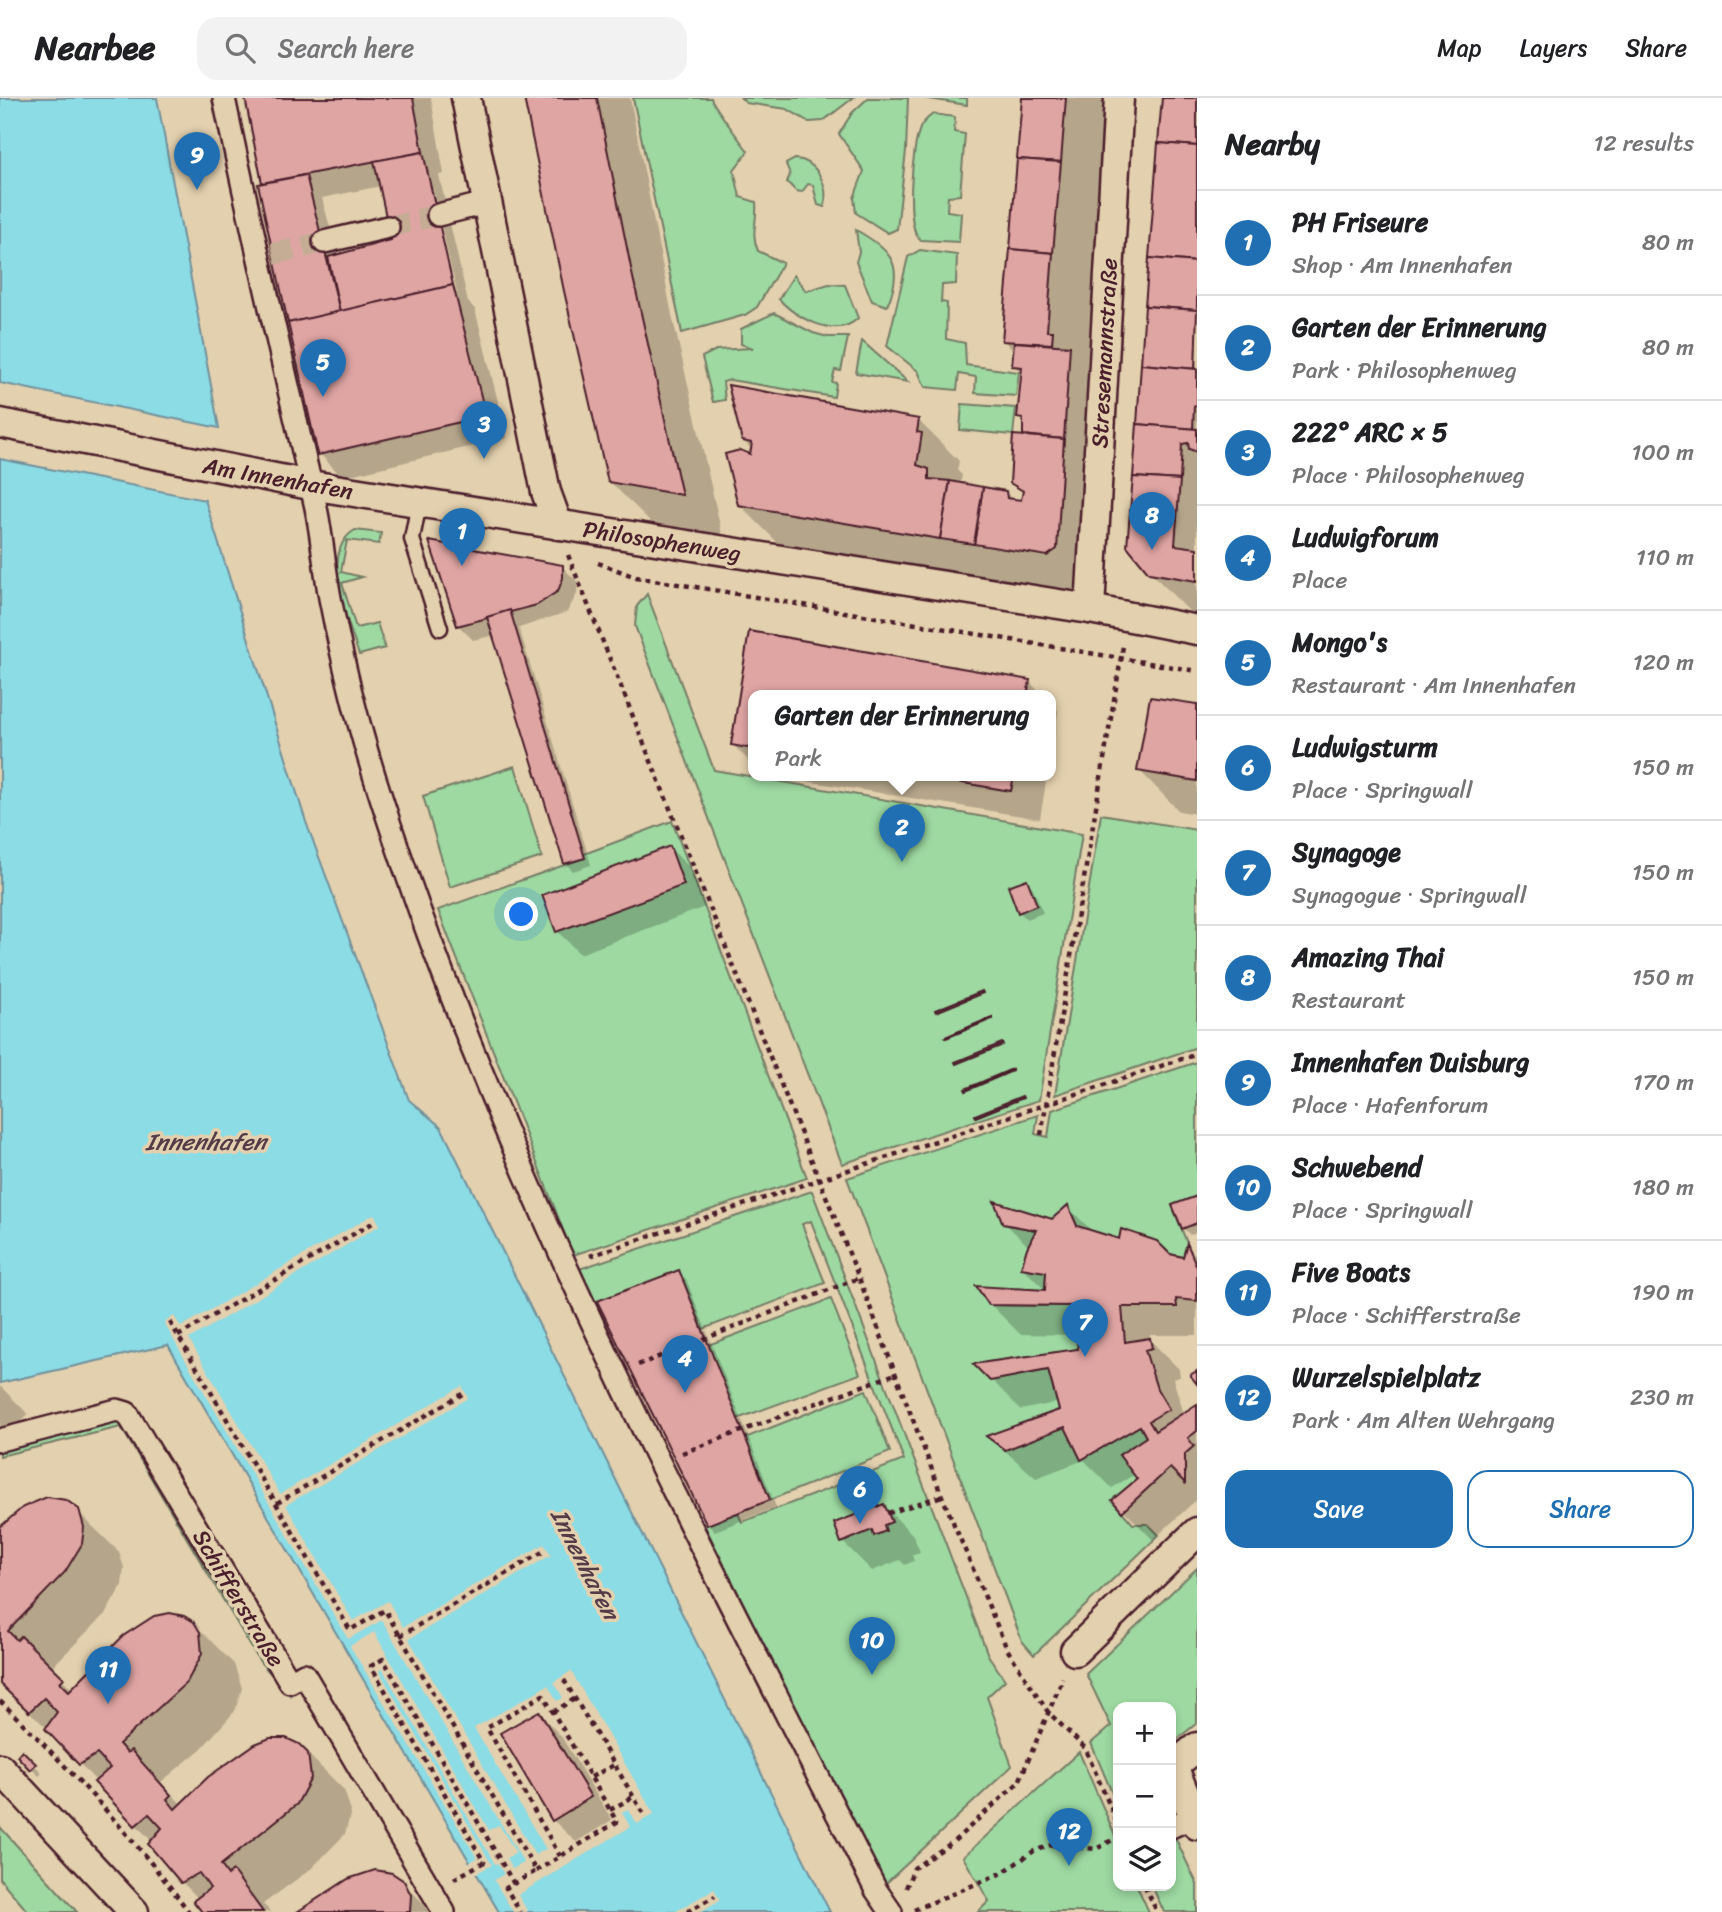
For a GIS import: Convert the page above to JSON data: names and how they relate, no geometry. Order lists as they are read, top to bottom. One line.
{"streets":{"street":["Stresemannstraße","Am Innenhafen","Philosophenweg","Schifferstraße"]},"crossings":[["Stresemannstraße","Philosophenweg"],["Am Innenhafen","Philosophenweg"]],"water":["Innenhafen"],"page":{"header":"Nearbee","search":"Search here","nav":["Map","Layers","Share"],"heading":["Nearby","12 results"],"pins":["9","5","3","8","1","2","7","4","6","10","11","12"],"list":[{"mark":"1","name":"PH Friseure","note":"Shop · Am Innenhafen","value":"80 m"},{"mark":"2","name":"Garten der Erinnerung","note":"Park · Philosophenweg","value":"80 m"},{"mark":"3","name":"222° ARC × 5","note":"Place · Philosophenweg","value":"100 m"},{"mark":"4","name":"Ludwigforum","note":"Place","value":"110 m"},{"mark":"5","name":"Mongo's","note":"Restaurant · Am Innenhafen","value":"120 m"},{"mark":"6","name":"Ludwigsturm","note":"Place · Springwall","value":"150 m"},{"mark":"7","name":"Synagoge","note":"Synagogue · Springwall","value":"150 m"},{"mark":"8","name":"Amazing Thai","note":"Restaurant","value":"150 m"},{"mark":"9","name":"Innenhafen Duisburg","note":"Place · Hafenforum","value":"170 m"},{"mark":"10","name":"Schwebend","note":"Place · Springwall","value":"180 m"},{"mark":"11","name":"Five Boats","note":"Place · Schifferstraße","value":"190 m"},{"mark":"12","name":"Wurzelspielplatz","note":"Park · Am Alten Wehrgang","value":"230 m"}],"popup":["Garten der Erinnerung","Park"],"buttons":["Save","Share"],"map_buttons":["+","−"]}}
